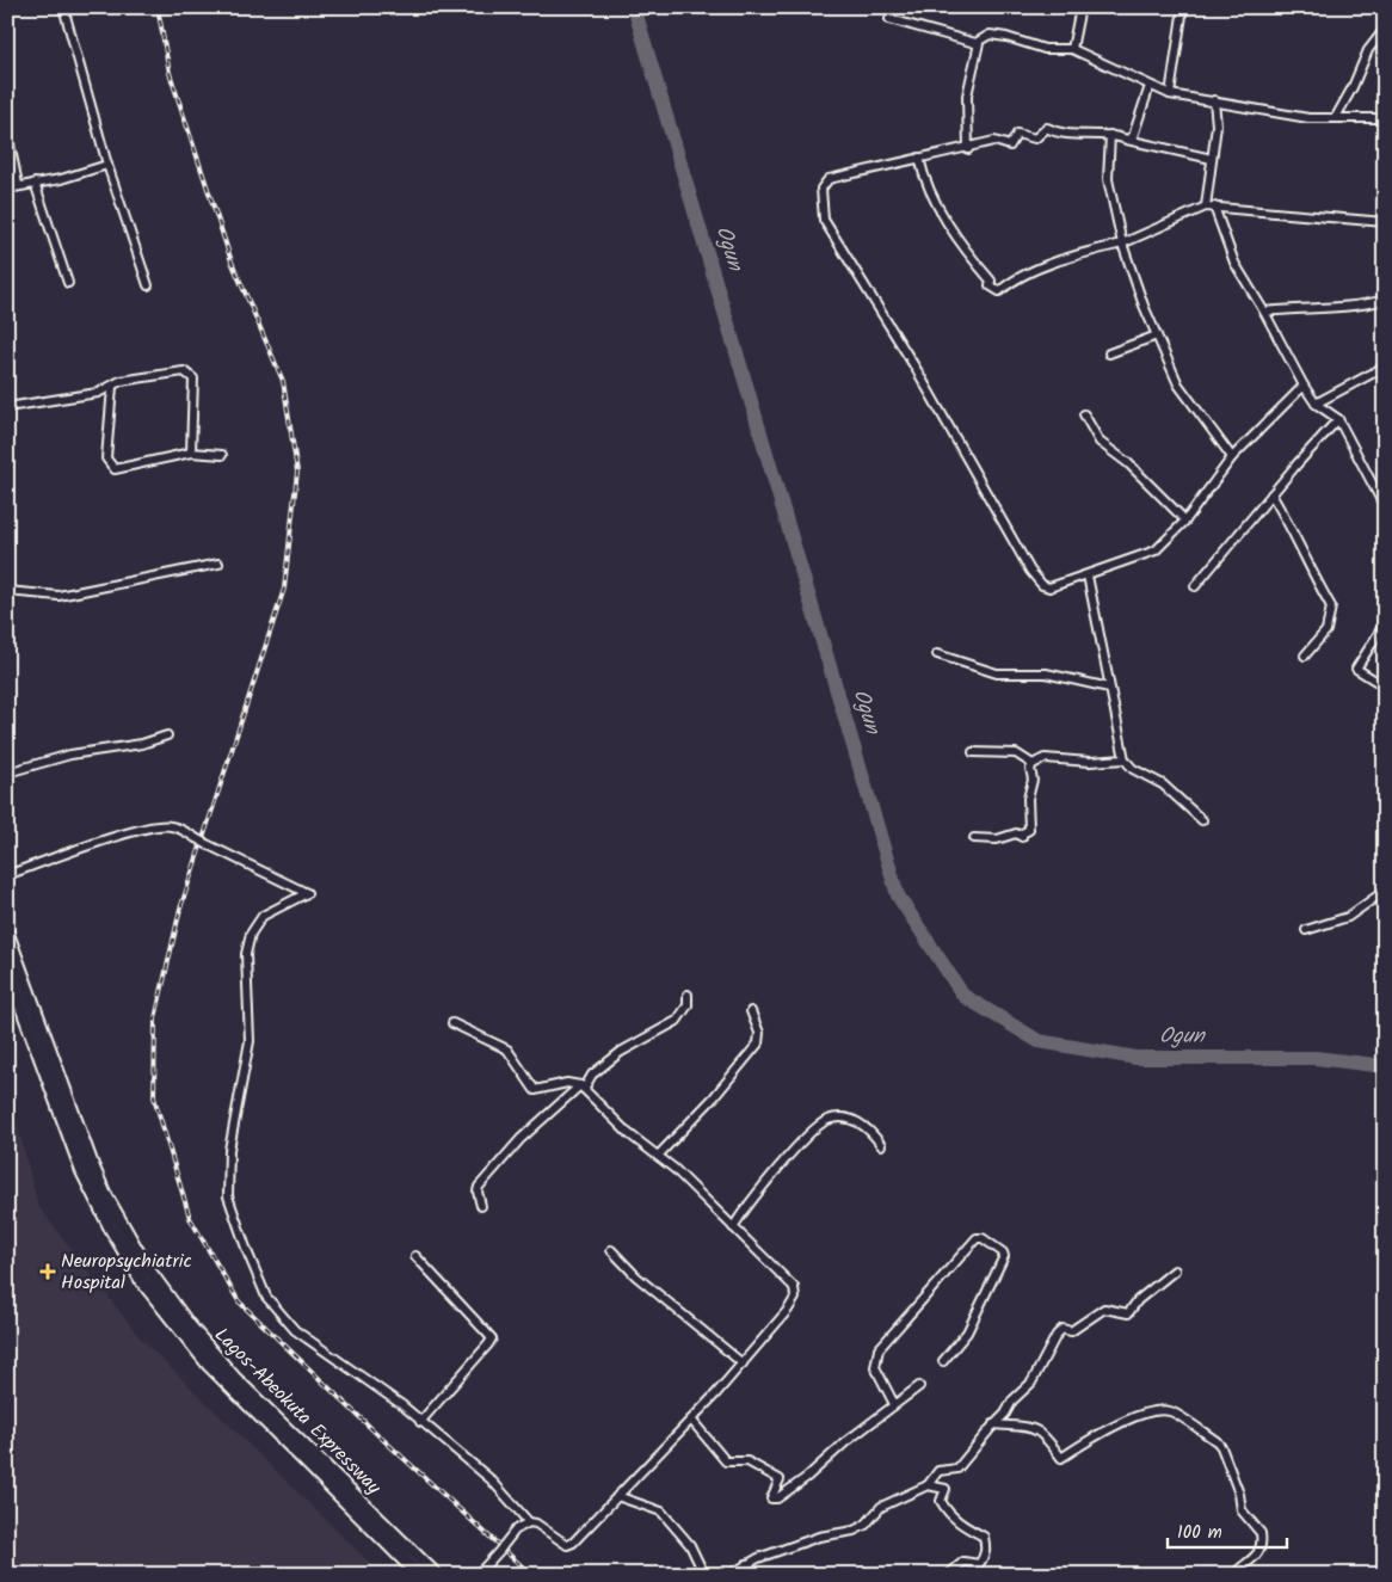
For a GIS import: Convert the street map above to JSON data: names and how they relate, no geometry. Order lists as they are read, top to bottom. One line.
{"streets":{"highway":["Lagos-Abeokuta Expressway"]},"water":["Ogun"],"places":{"health":["Neuropsychiatric Hospital"]},"scale_bar":"100 m"}
